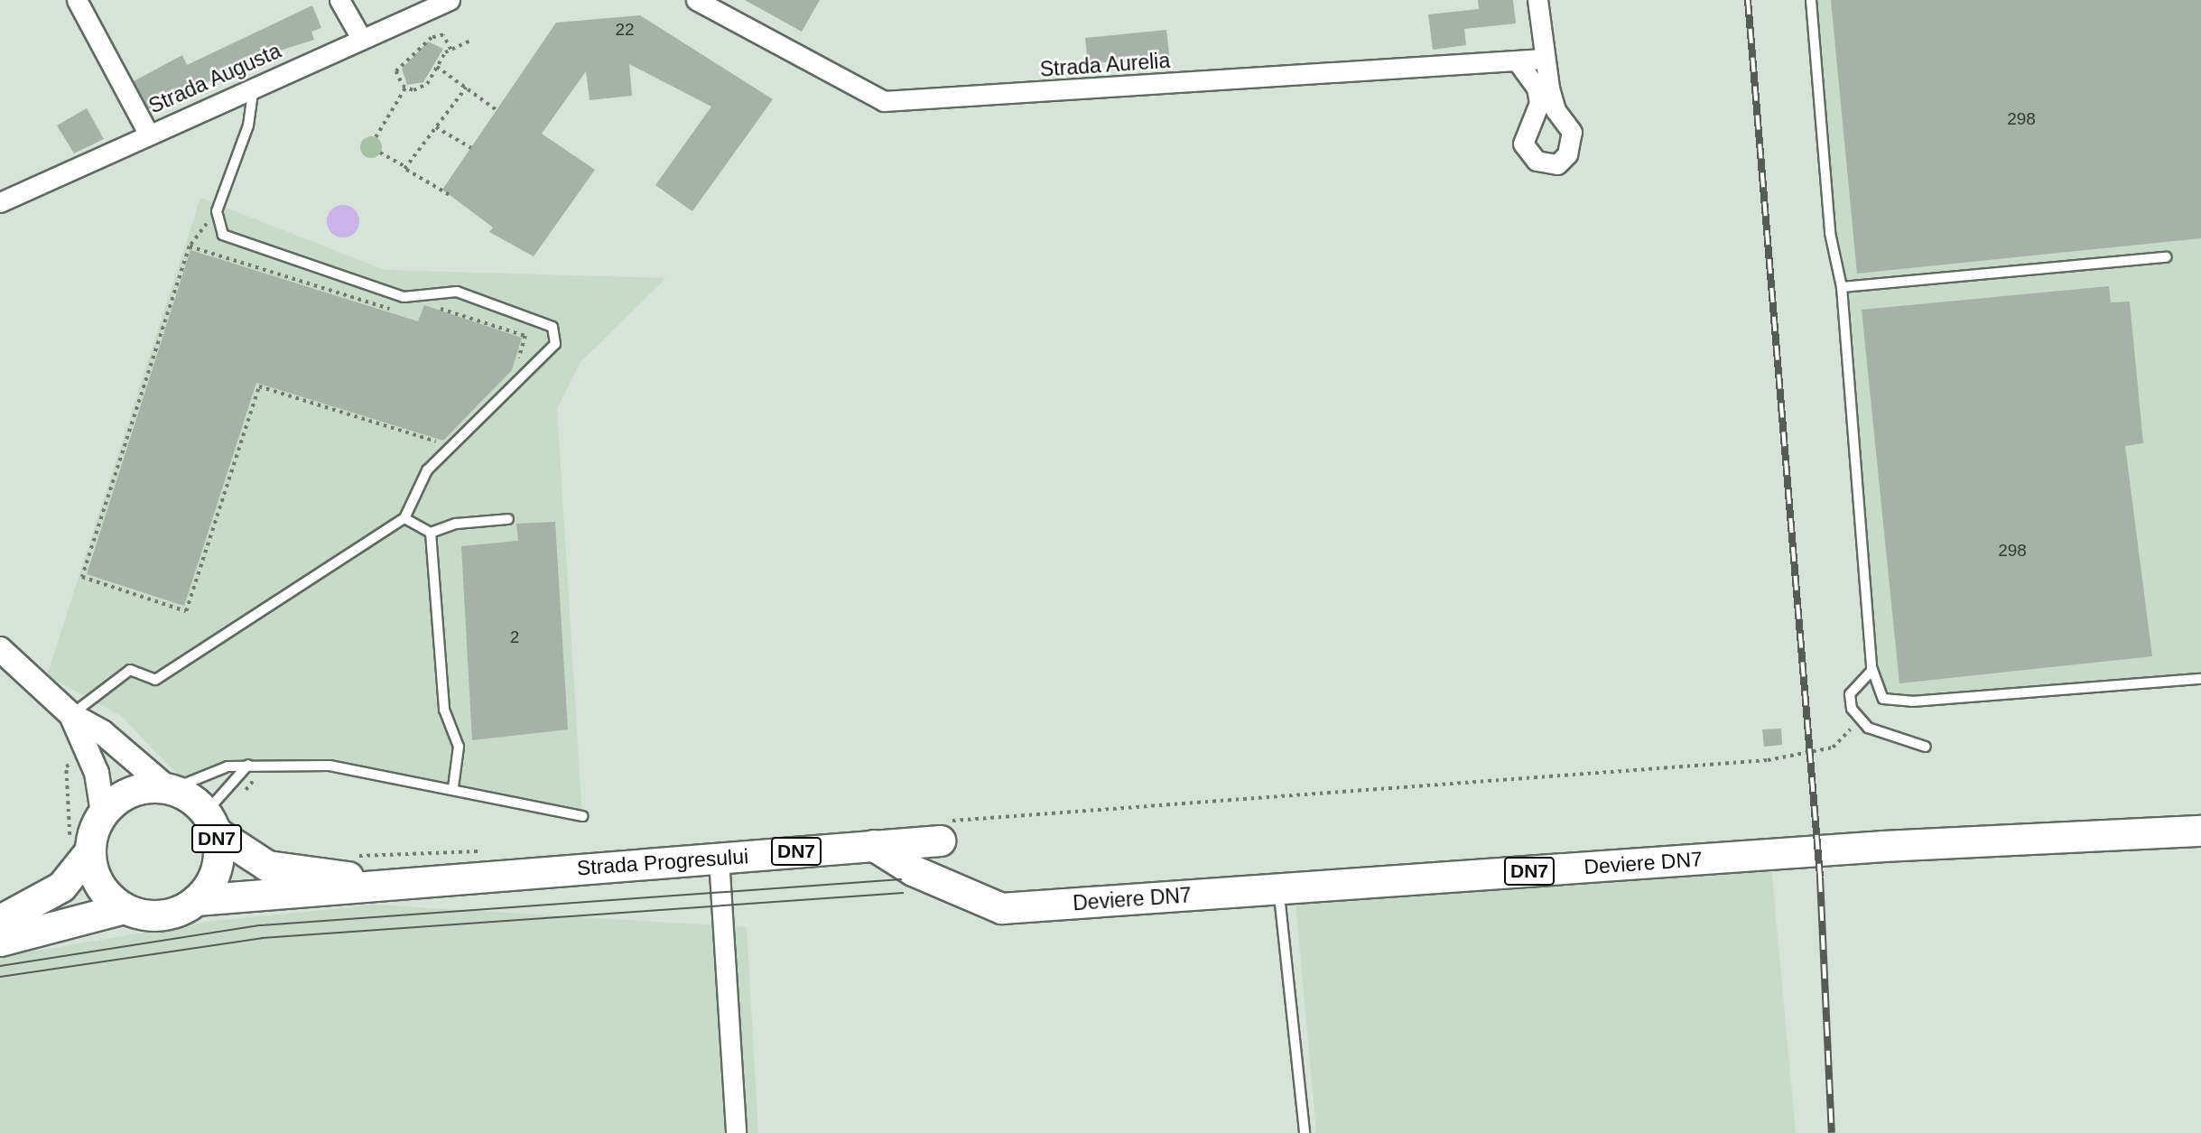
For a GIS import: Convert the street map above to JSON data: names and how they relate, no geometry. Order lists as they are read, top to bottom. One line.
{"streets":{"main road":["DN7","Strada Progresului","Deviere DN7"],"street":["Strada Aurelia","Strada Augusta"]},"crossings":[["DN7","Strada Progresului"],["Strada Progresului","Deviere DN7"]],"house_numbers":["22","298","298","2"]}
